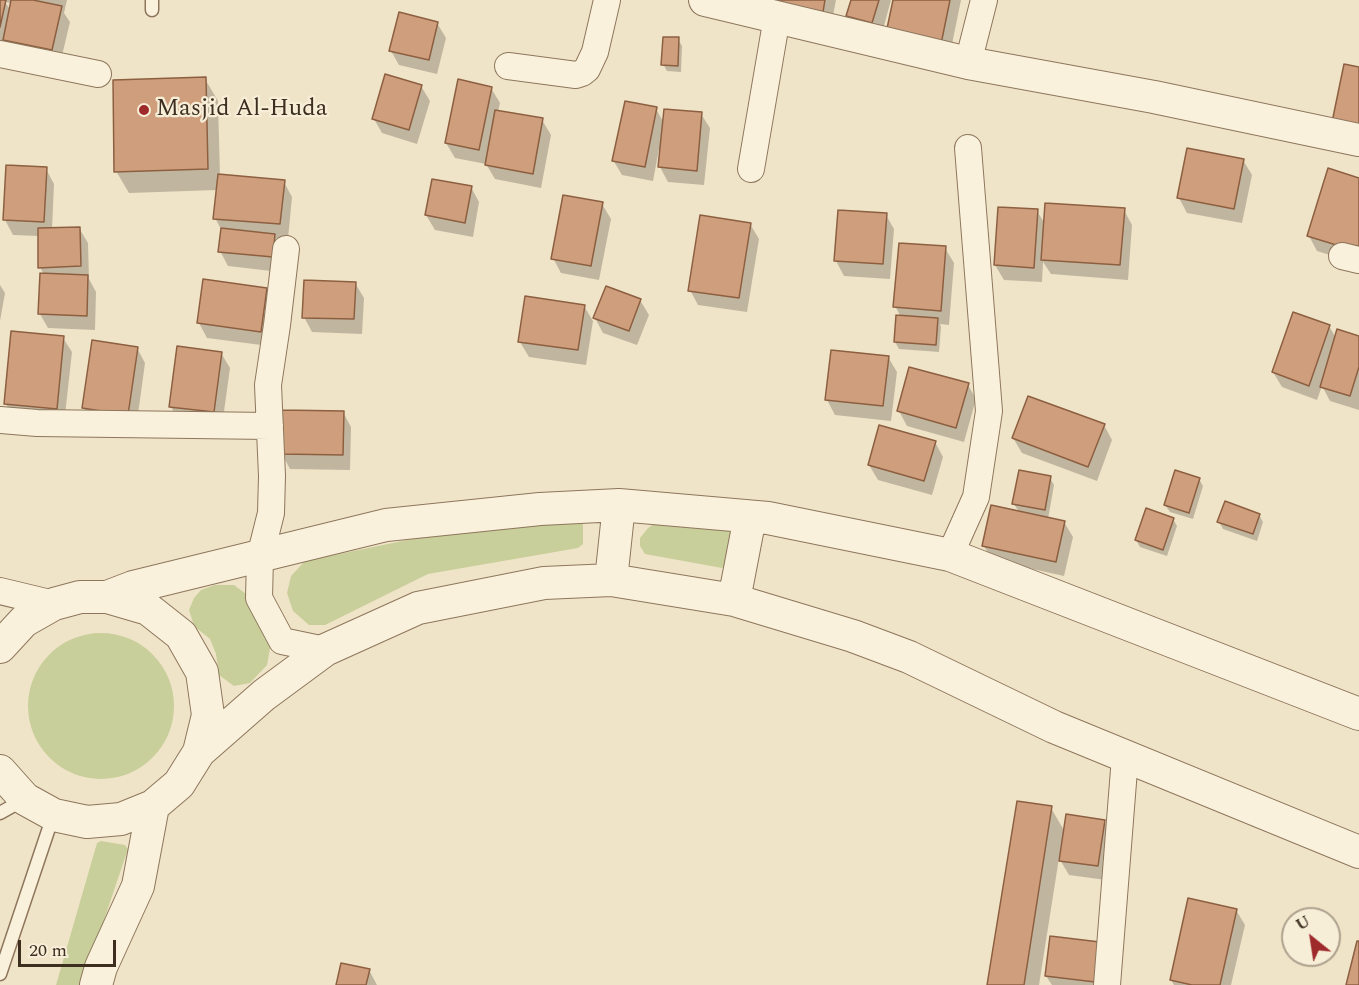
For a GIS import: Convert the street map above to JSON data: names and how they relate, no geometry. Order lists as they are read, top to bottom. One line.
{"places":["Masjid Al-Huda"],"scale_bar":"20 m","north":"top left"}
